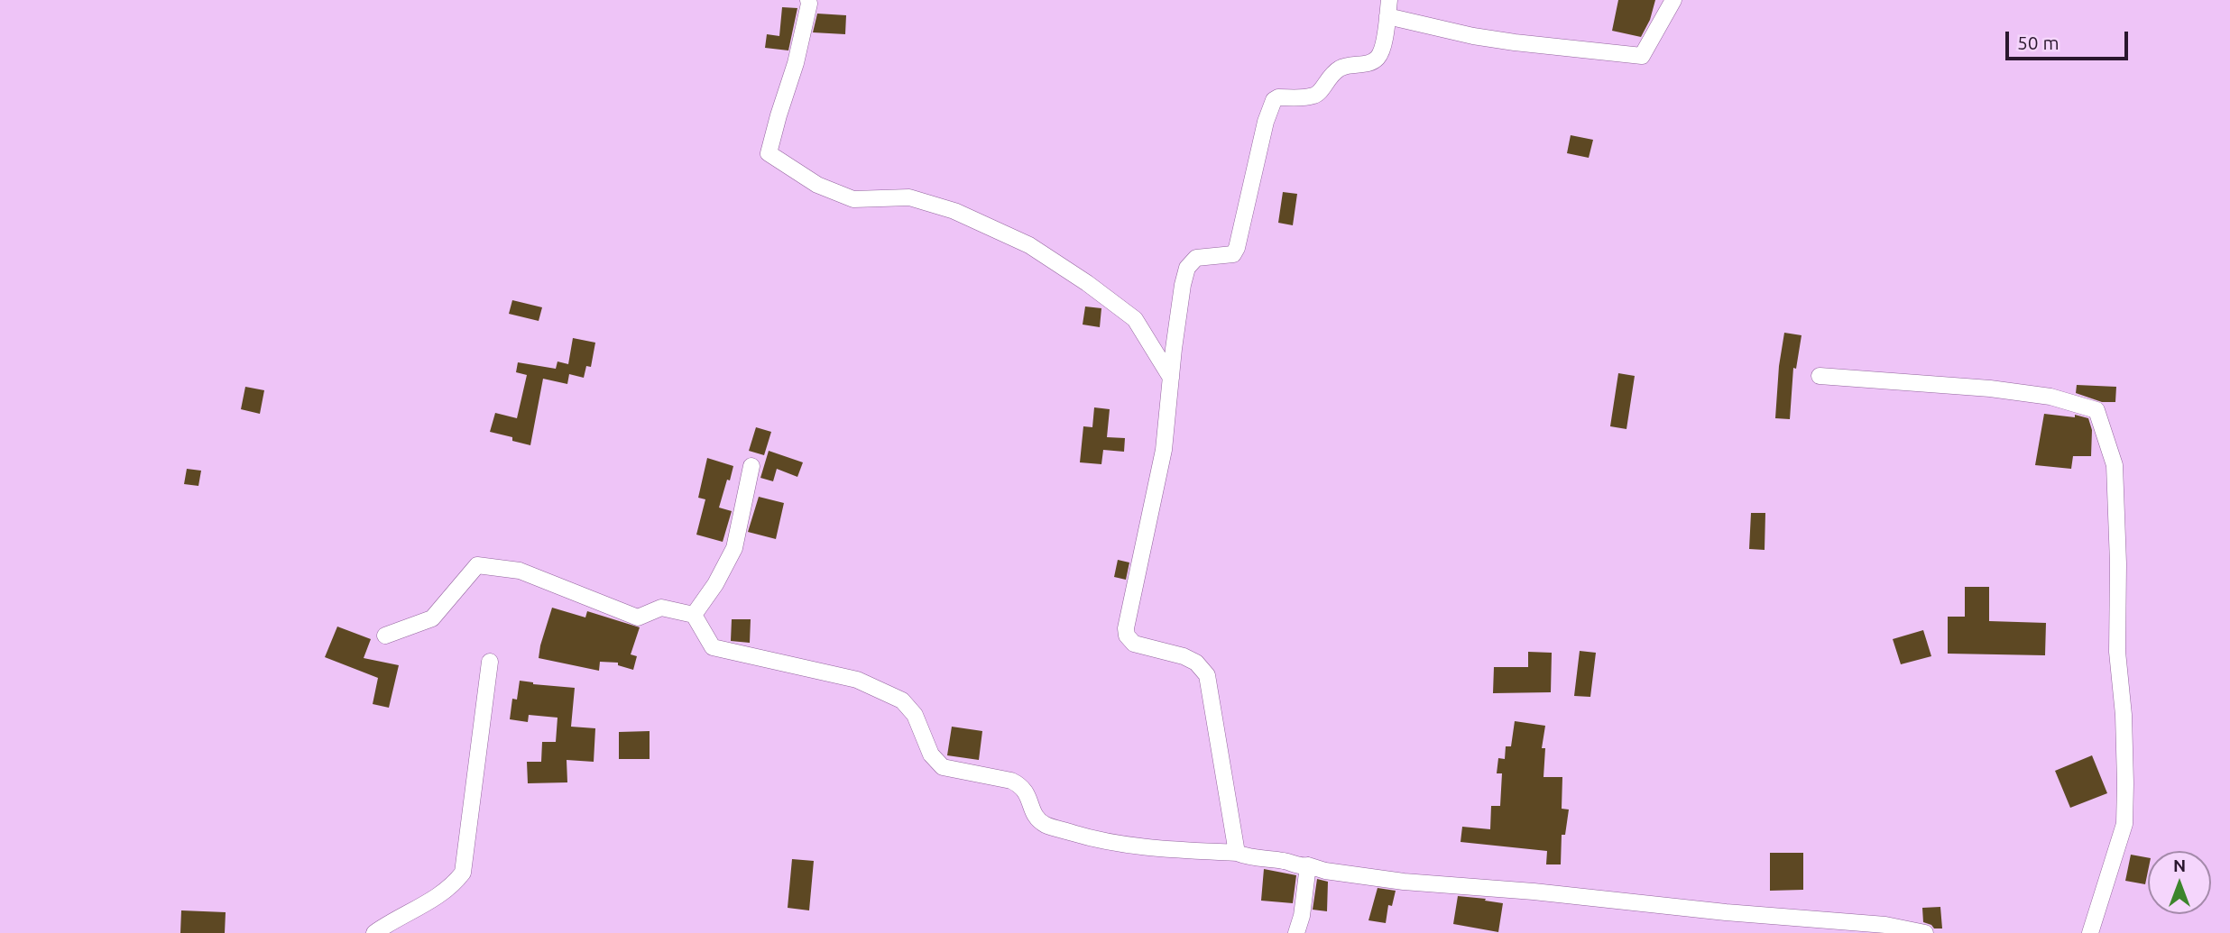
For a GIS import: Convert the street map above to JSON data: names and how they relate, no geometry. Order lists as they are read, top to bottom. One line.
{"scale_bar":"50 m","north":"top"}
